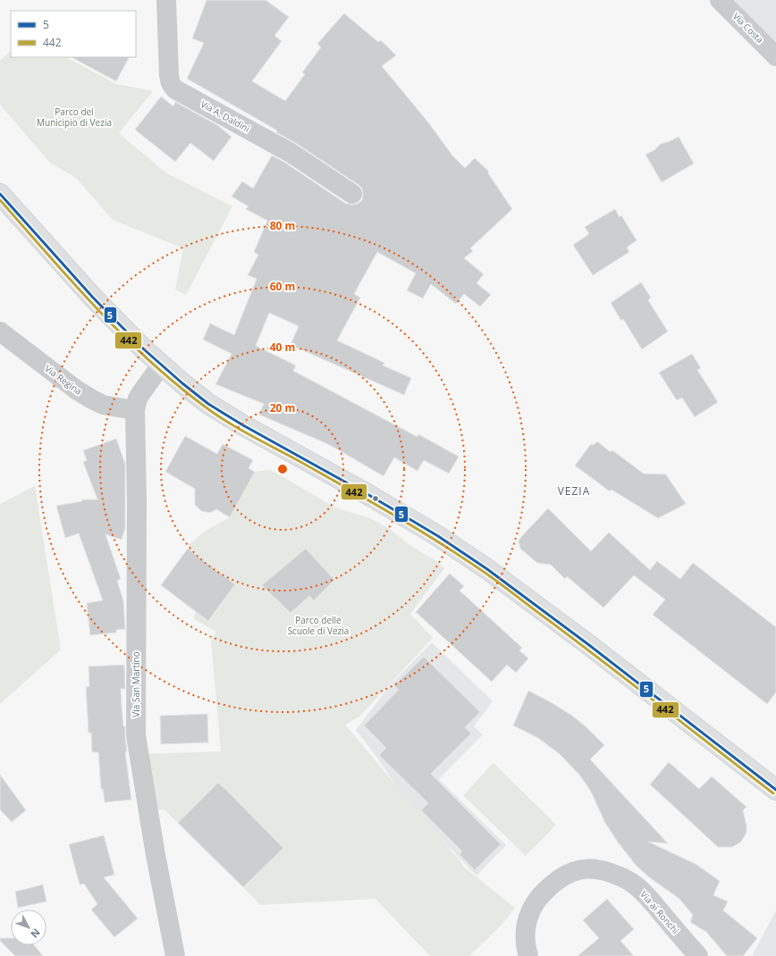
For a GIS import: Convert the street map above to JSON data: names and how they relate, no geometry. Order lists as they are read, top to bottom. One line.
{"streets":{"street":["Via Costa","Via A. Daldini","Via Regina","Via San Martino","Via ai Ronchi"]},"crossings":[["Via Regina","Via San Martino"]],"districts":["VEZIA"],"parks":["Parco del Municipio di Vezia","Parco delle Scuole di Vezia"],"lines":["transit line 5","transit line 442"],"legend":["5","442"],"north":"bottom right","rings":["80 m","60 m","40 m","20 m"]}
